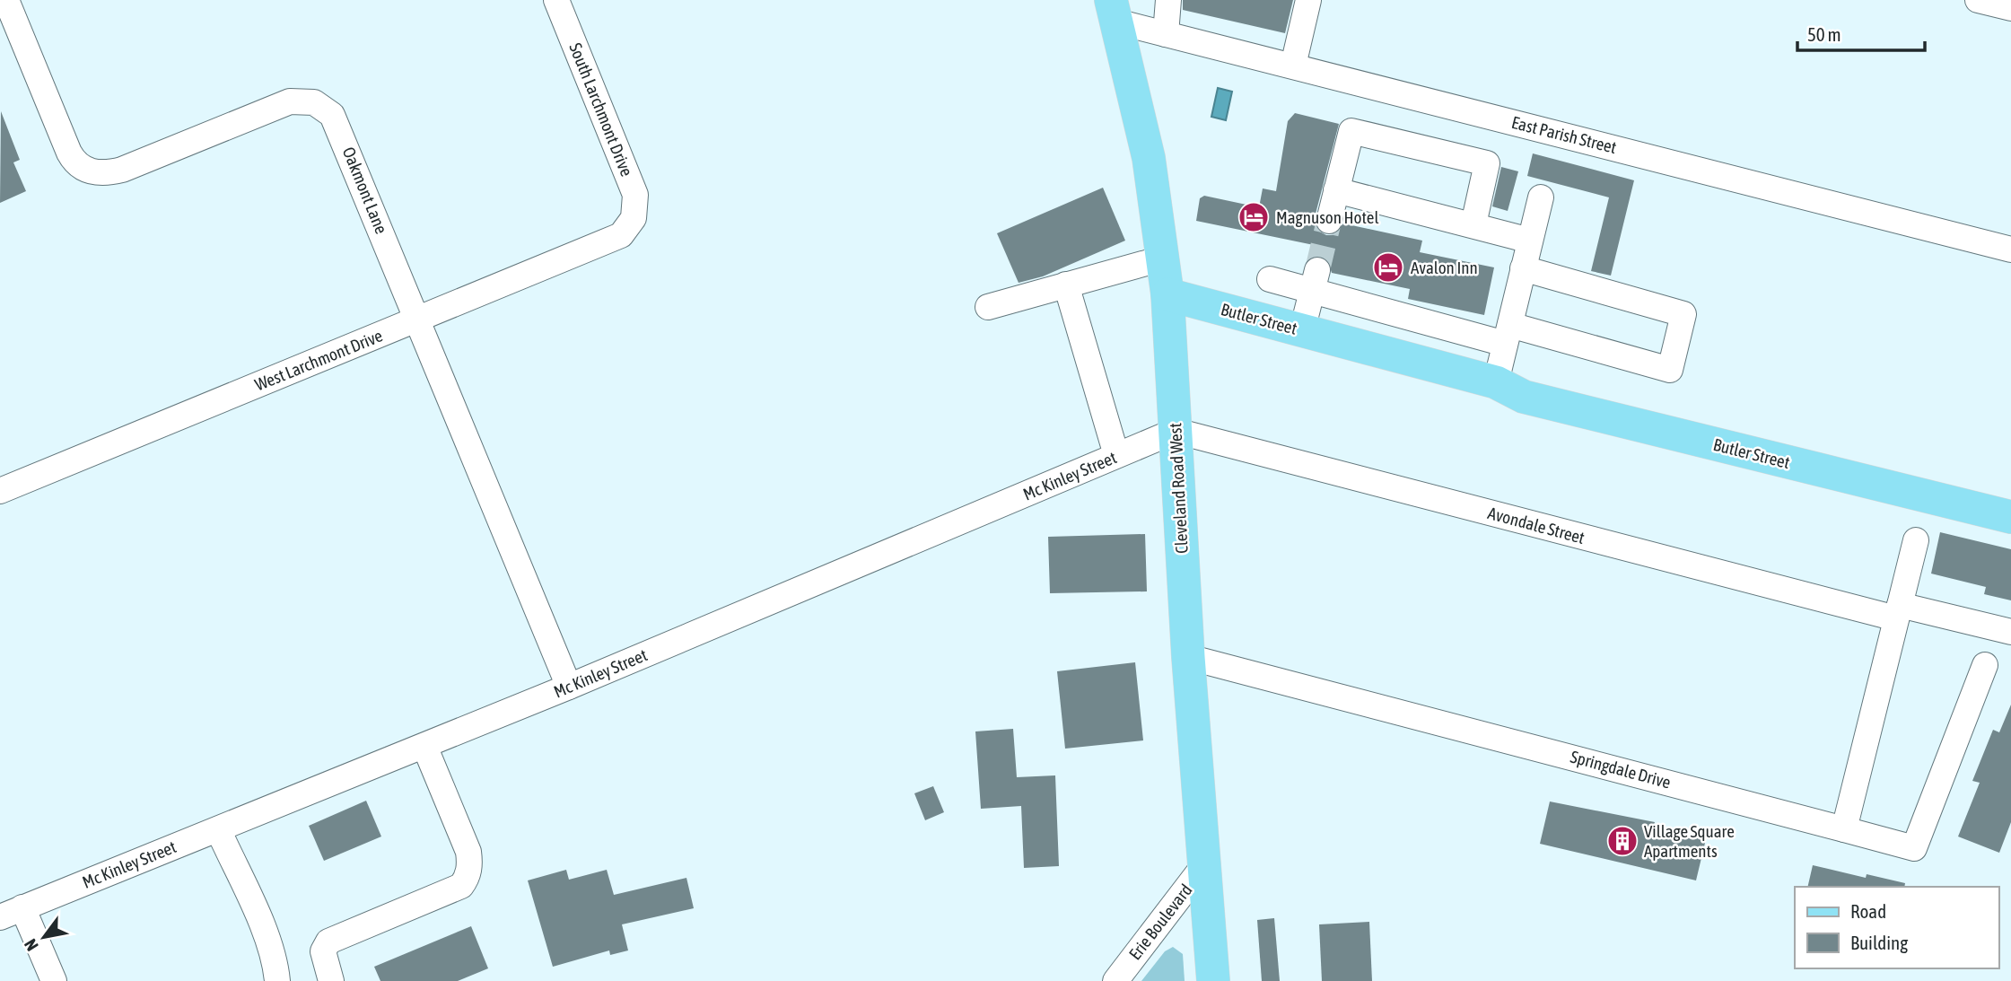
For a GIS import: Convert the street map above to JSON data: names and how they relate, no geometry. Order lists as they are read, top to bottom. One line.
{"streets":{"main road":["Butler Street","Cleveland Road West"],"street":["South Larchmont Drive","East Parish Street","Oakmont Lane","West Larchmont Drive","Mc Kinley Street","Avondale Street","Springdale Drive","Erie Boulevard"]},"crossings":[["South Larchmont Drive","West Larchmont Drive"],["East Parish Street","Cleveland Road West"],["Oakmont Lane","West Larchmont Drive"],["Oakmont Lane","Mc Kinley Street"],["Butler Street","Cleveland Road West"],["Mc Kinley Street","Cleveland Road West"],["Mc Kinley Street","Avondale Street"],["Cleveland Road West","Avondale Street"],["Cleveland Road West","Springdale Drive"],["Cleveland Road West","Erie Boulevard"]],"places":{"hotel":["Magnuson Hotel","Avalon Inn"],"building":["Village Square Apartments"]},"legend":["Road","Building"],"scale_bar":"50 m","north":"bottom left"}
